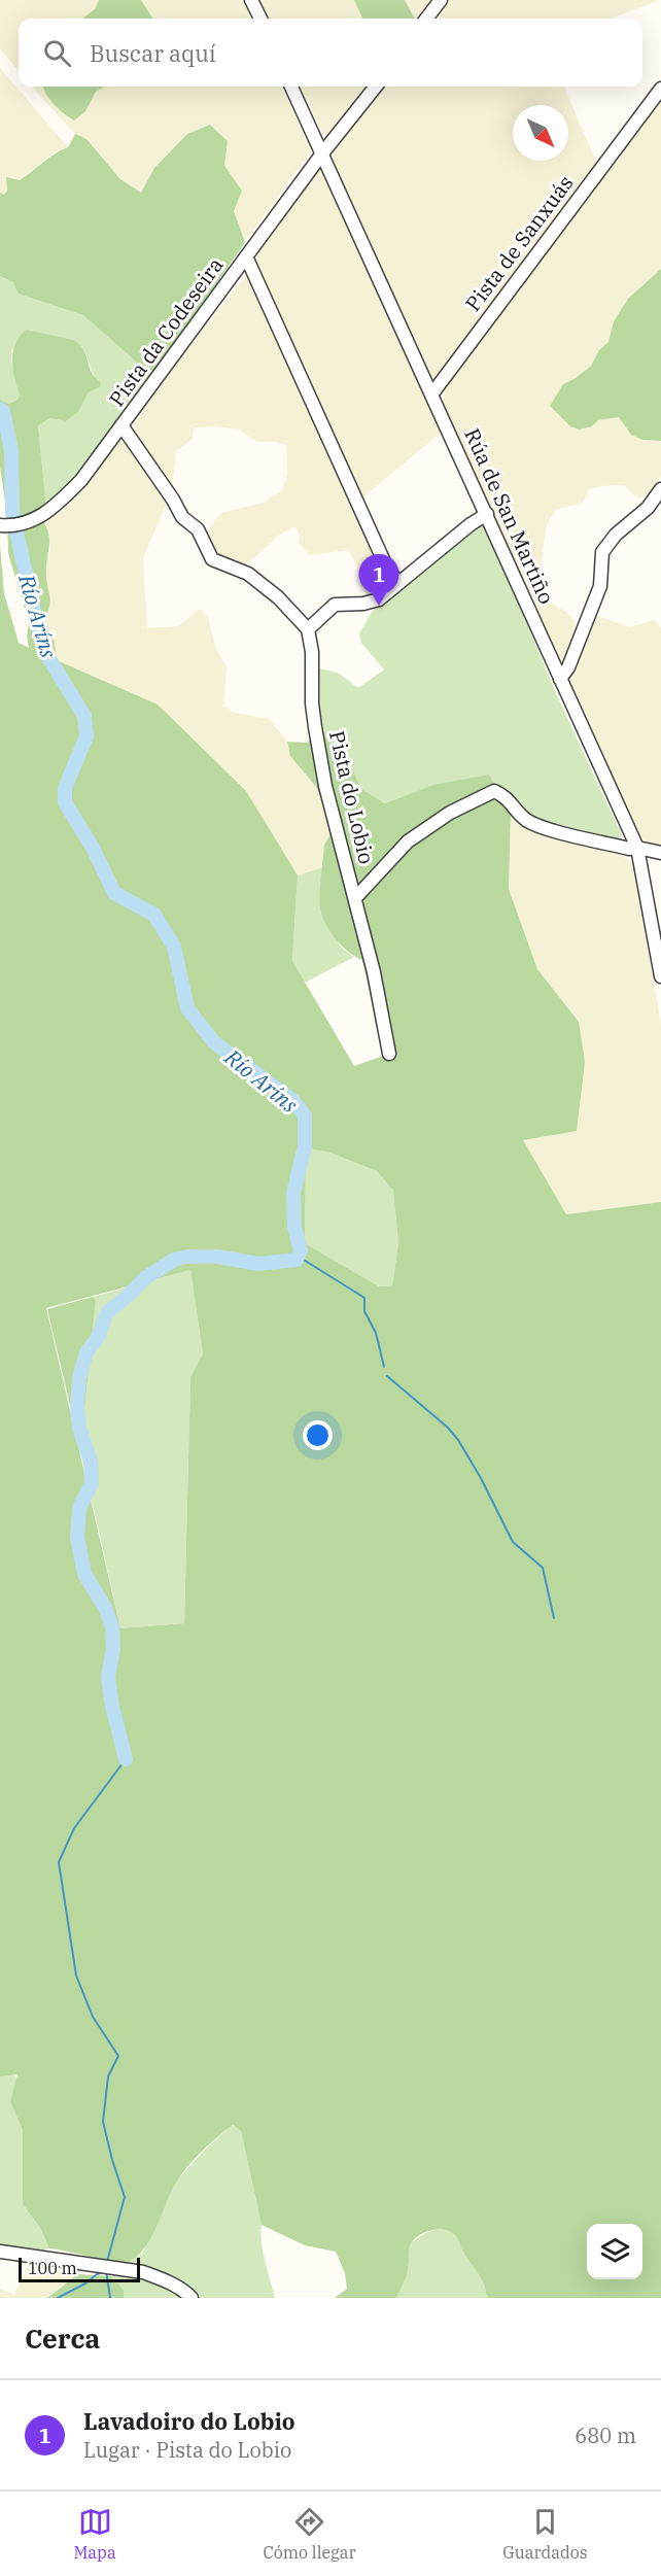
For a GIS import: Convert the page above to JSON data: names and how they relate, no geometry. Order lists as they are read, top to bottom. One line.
{"streets":{"street":["Pista de Sanxuás","Pista da Codeseira","Rúa de San Martiño","Pista do Lobio"]},"crossings":[["Pista de Sanxuás","Rúa de San Martiño"],["Pista da Codeseira","Rúa de San Martiño"]],"water":["Río Aríns"],"scale_bar":"100 m","north":"bottom right","page":{"search":"Buscar aquí","pins":"1","scale":"100 m","heading":"Cerca","list":[{"mark":"1","name":"Lavadoiro do Lobio","note":"Lugar · Pista do Lobio","value":"680 m"}],"nav":["Mapa","Cómo llegar","Guardados"]}}
